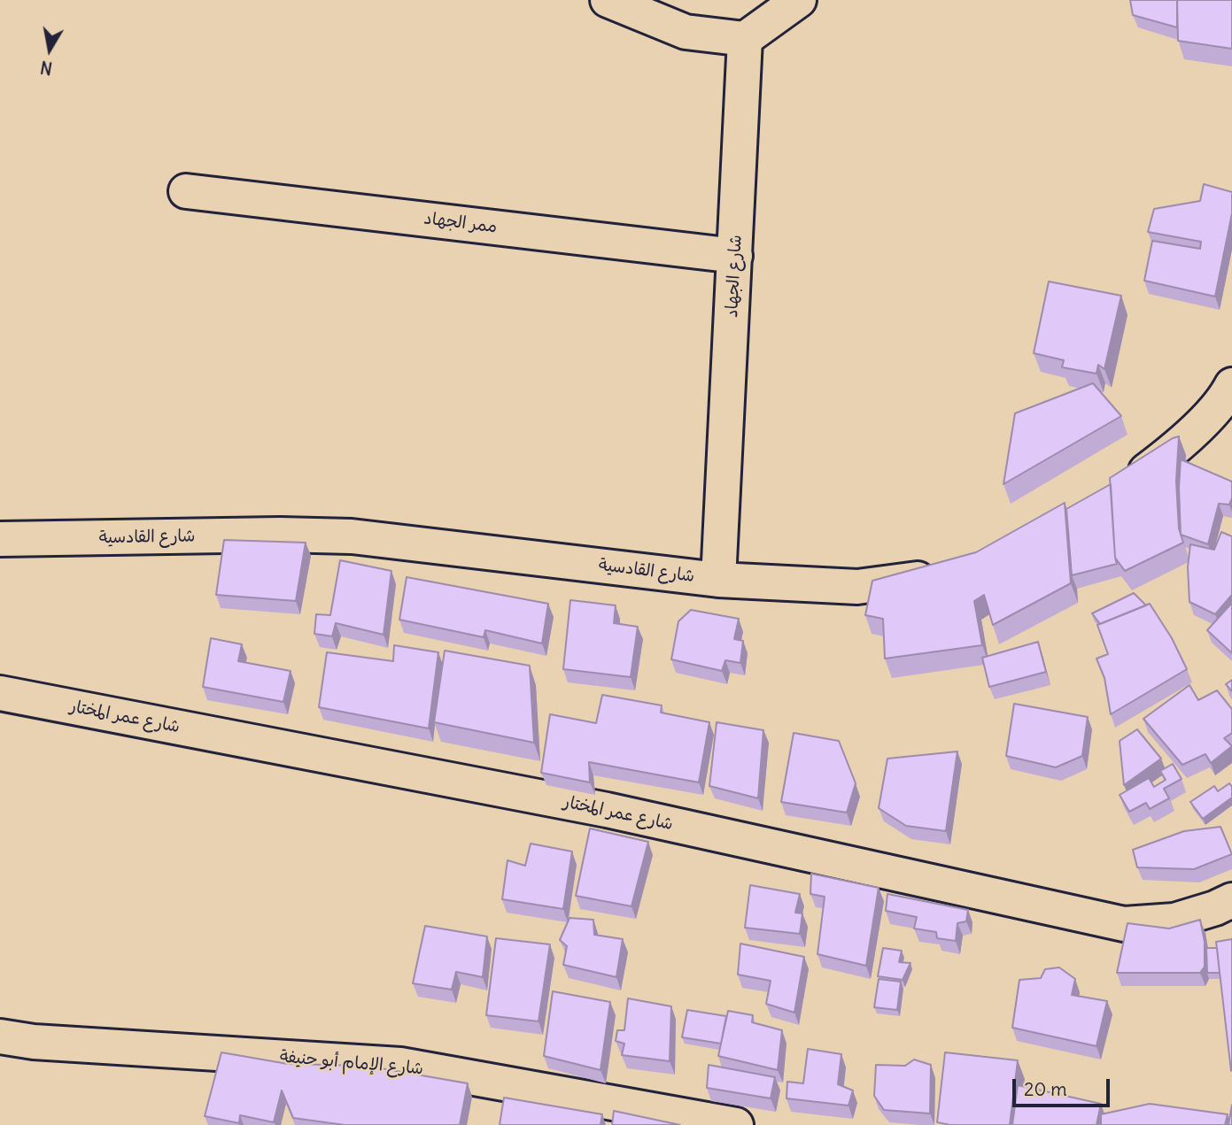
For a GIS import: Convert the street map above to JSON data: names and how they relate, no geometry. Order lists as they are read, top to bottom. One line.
{"streets":{"street":["ممر الجهاد","شارع الجهاد","شارع القادسية","شارع عمر المختار","شارع الإمام أبو حنيفة"]},"crossings":[["ممر الجهاد","شارع الجهاد"],["شارع الجهاد","شارع القادسية"]],"scale_bar":"20 m","north":"bottom"}
